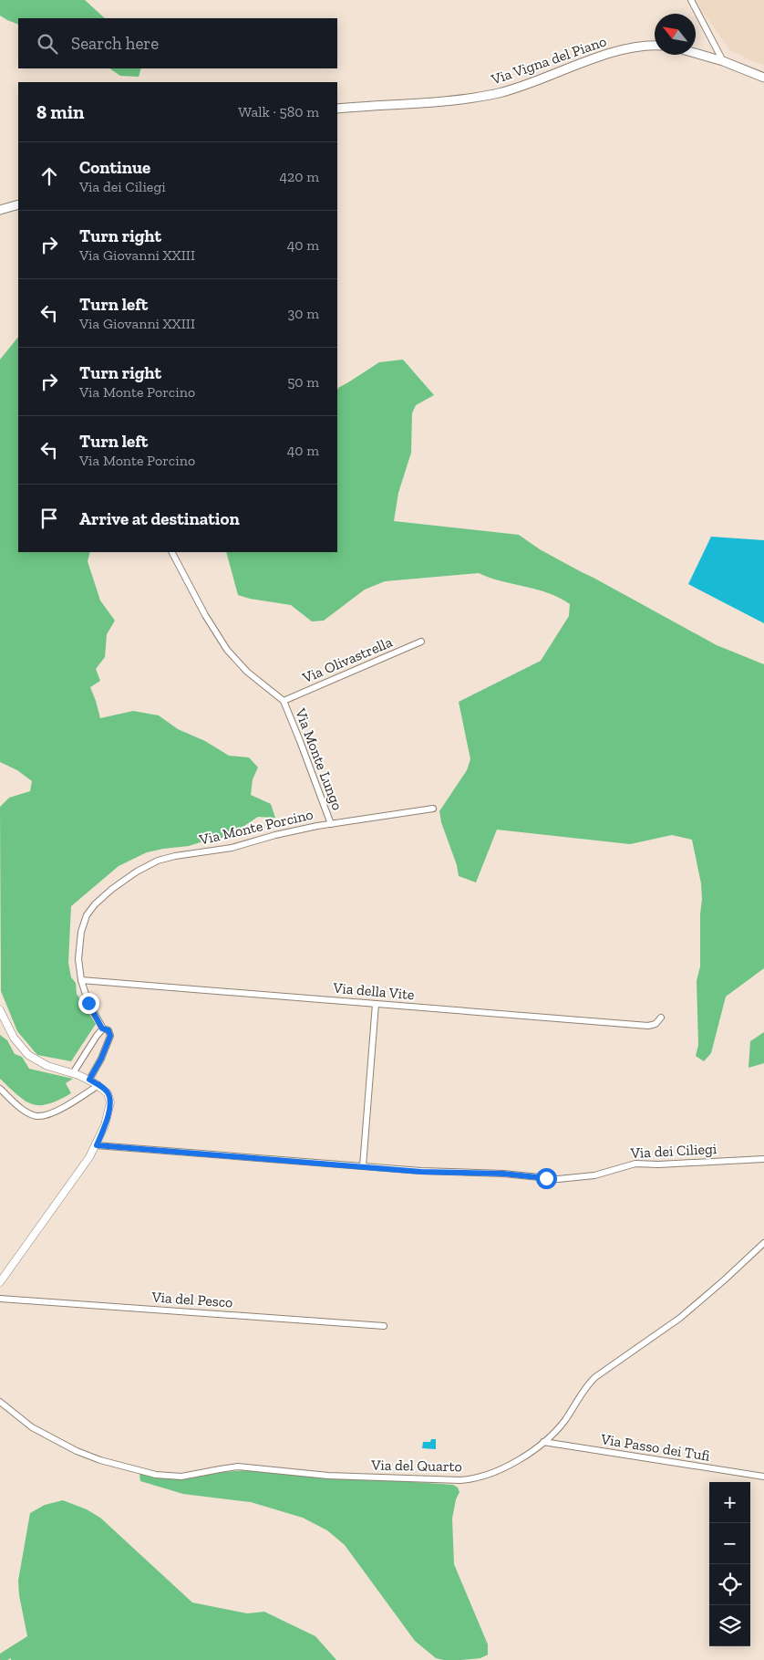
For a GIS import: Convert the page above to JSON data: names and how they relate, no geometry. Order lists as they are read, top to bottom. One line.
{"streets":{"main road":["Via Vigna del Piano"],"street":["Via Olivastrella","Via Monte Lungo","Via Monte Porcino","Via della Vite","Via dei Ciliegi","Via del Pesco","Via Passo dei Tufi","Via del Quarto"]},"crossings":[["Via Olivastrella","Via Monte Lungo"],["Via Monte Lungo","Via Monte Porcino"],["Via Monte Porcino","Via della Vite"],["Via Passo dei Tufi","Via del Quarto"]],"north":"top left","page":{"search":"Search here","heading":["8 min","Walk · 580 m"],"list":[["Continue","Via dei Ciliegi","420 m"],["Turn right","Via Giovanni XXIII","40 m"],["Turn left","Via Giovanni XXIII","30 m"],["Turn right","Via Monte Porcino","50 m"],["Turn left","Via Monte Porcino","40 m"],"Arrive at destination"],"map_buttons":["+","−"]}}
